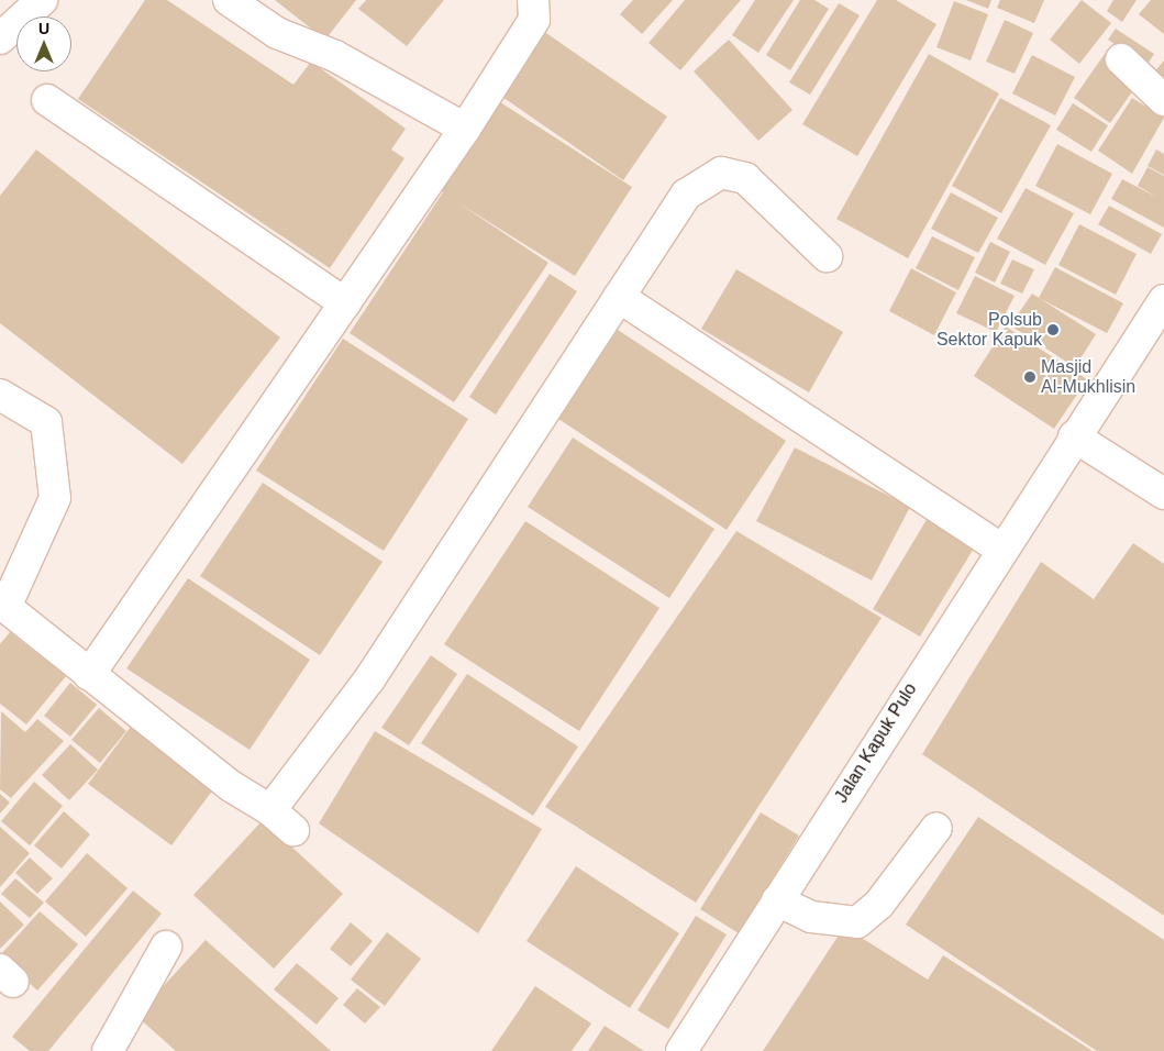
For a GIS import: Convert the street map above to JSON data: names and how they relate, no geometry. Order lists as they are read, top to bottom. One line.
{"streets":{"street":["Jalan Kapuk Pulo"]},"places":["Polsub Sektor Kapuk","Masjid Al-Mukhlisin"],"north":"top"}
